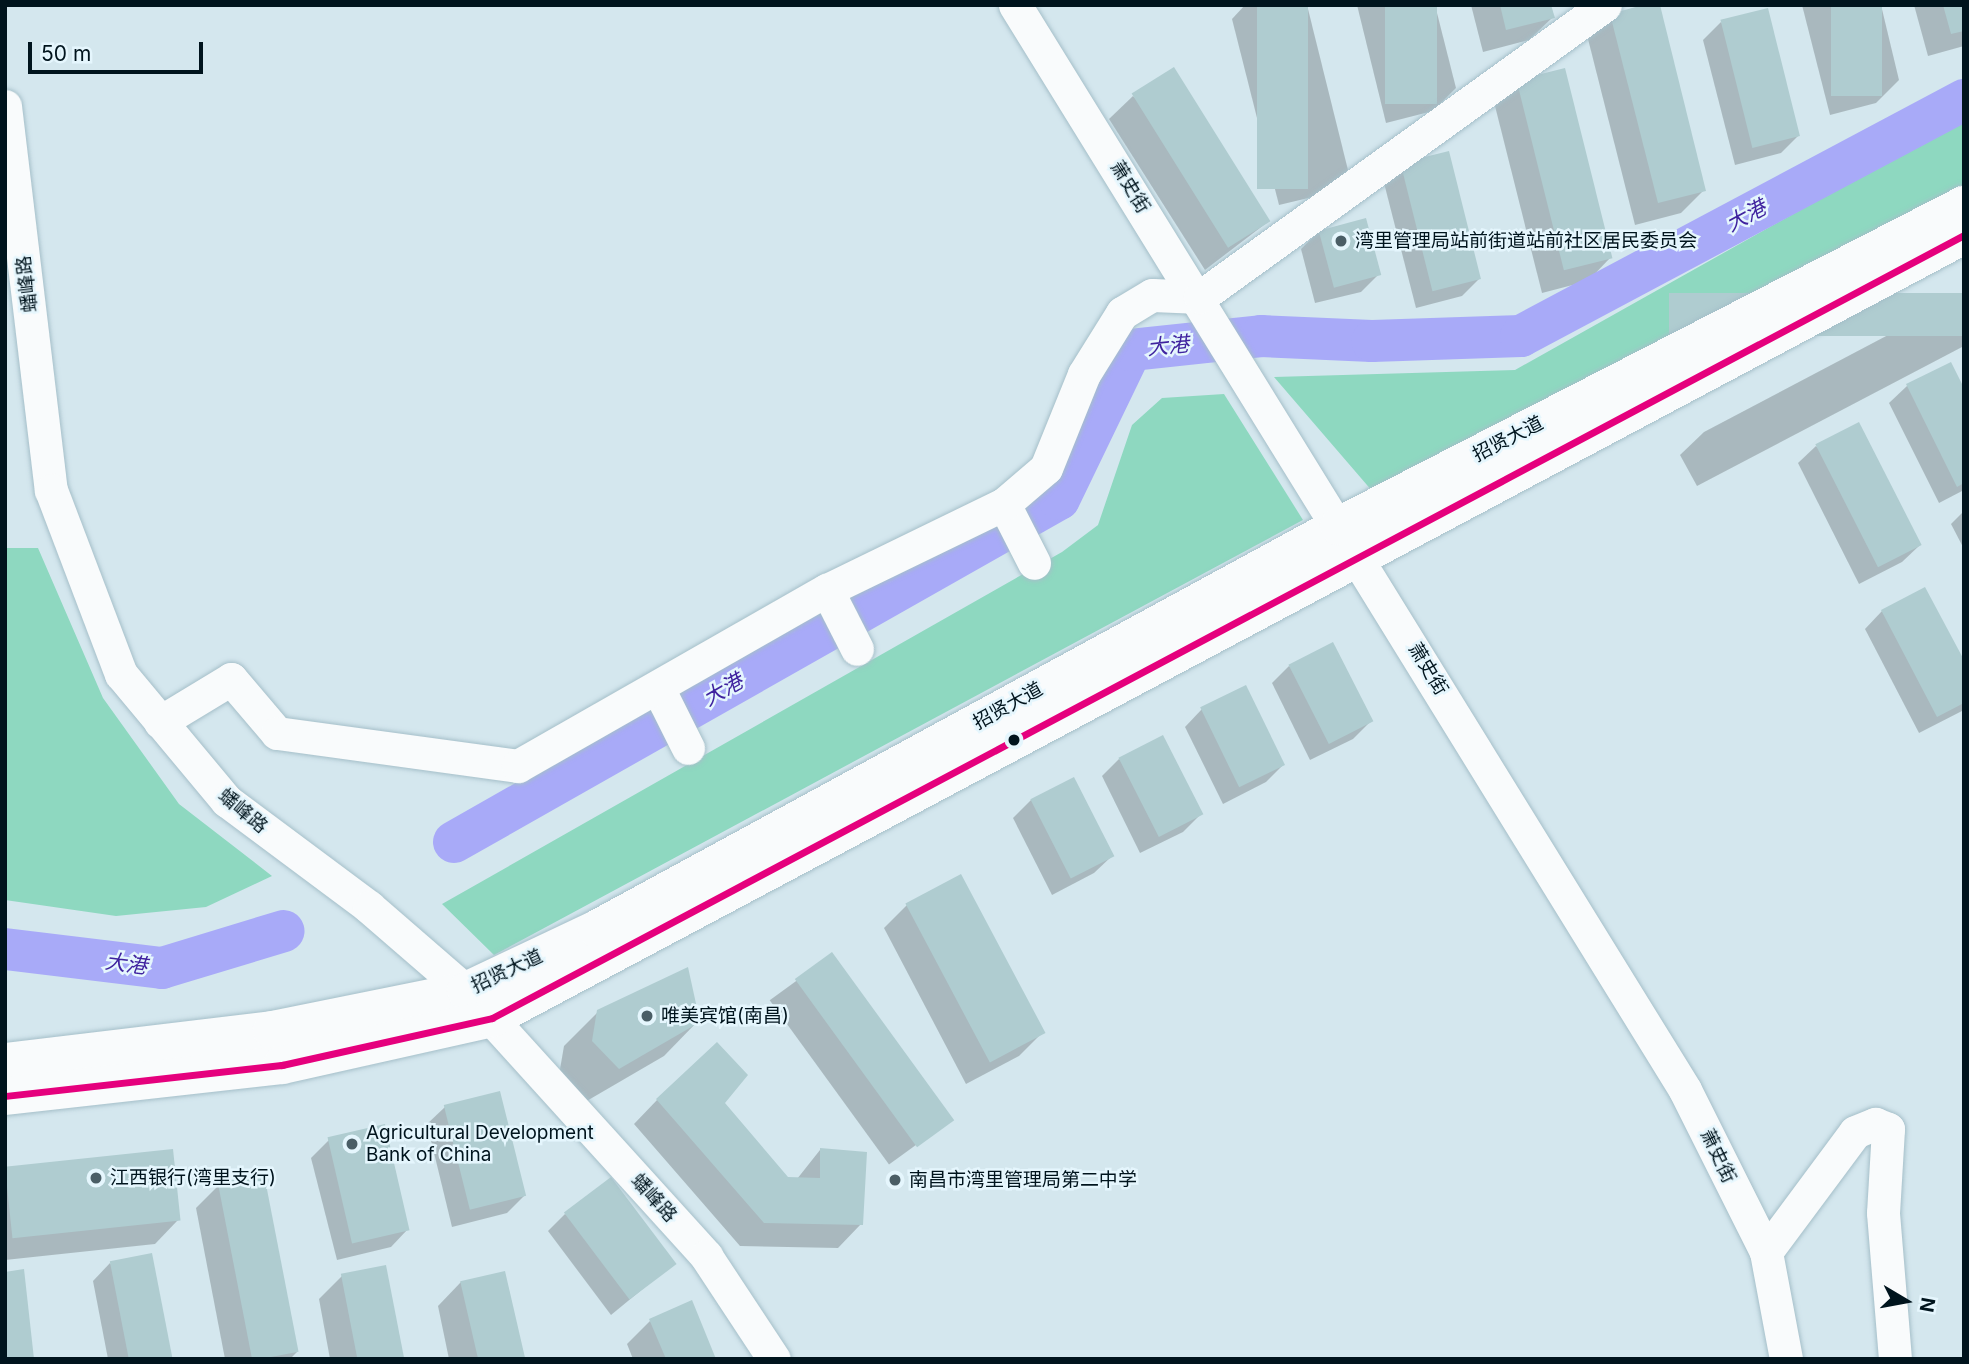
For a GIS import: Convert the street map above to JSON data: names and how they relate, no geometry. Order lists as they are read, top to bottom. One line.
{"streets":{"main road":["招贤大道"],"street":["萧史街","蟠峰路"]},"crossings":[["萧史街","招贤大道"],["蟠峰路","招贤大道"]],"water":["大港"],"places":["湾里管理局站前街道站前社区居民委员会","唯美宾馆(南昌)","Agricultural Development Bank of China","江西银行(湾里支行)","南昌市湾里管理局第二中学"],"scale_bar":"50 m","north":"right"}
